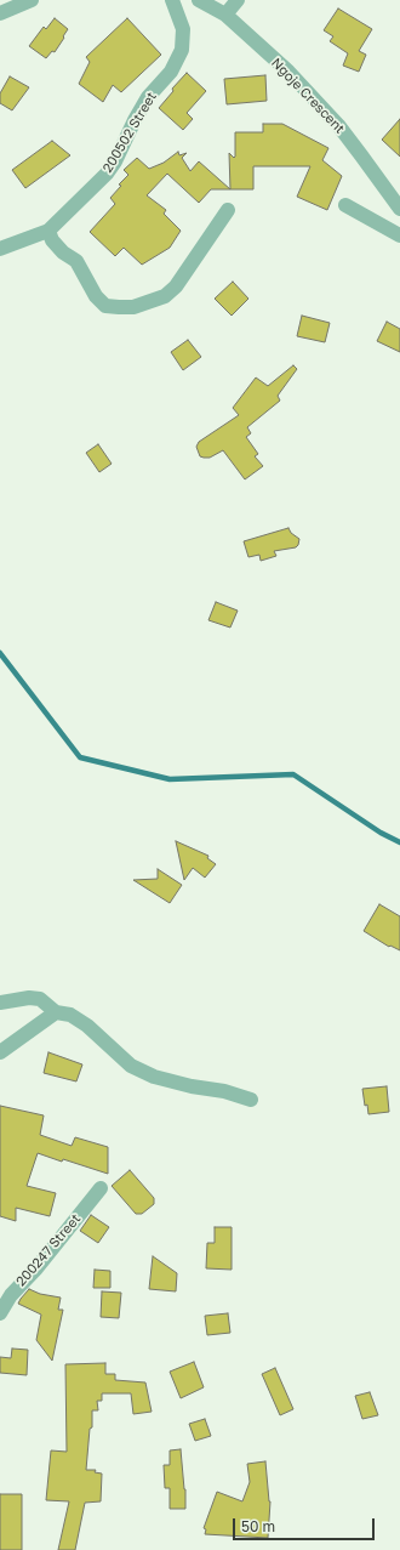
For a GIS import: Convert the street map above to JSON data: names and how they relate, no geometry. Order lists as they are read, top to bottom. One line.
{"streets":{"street":["Ngoje Crescent","200502 Street","200247 Street"]},"scale_bar":"50 m"}
